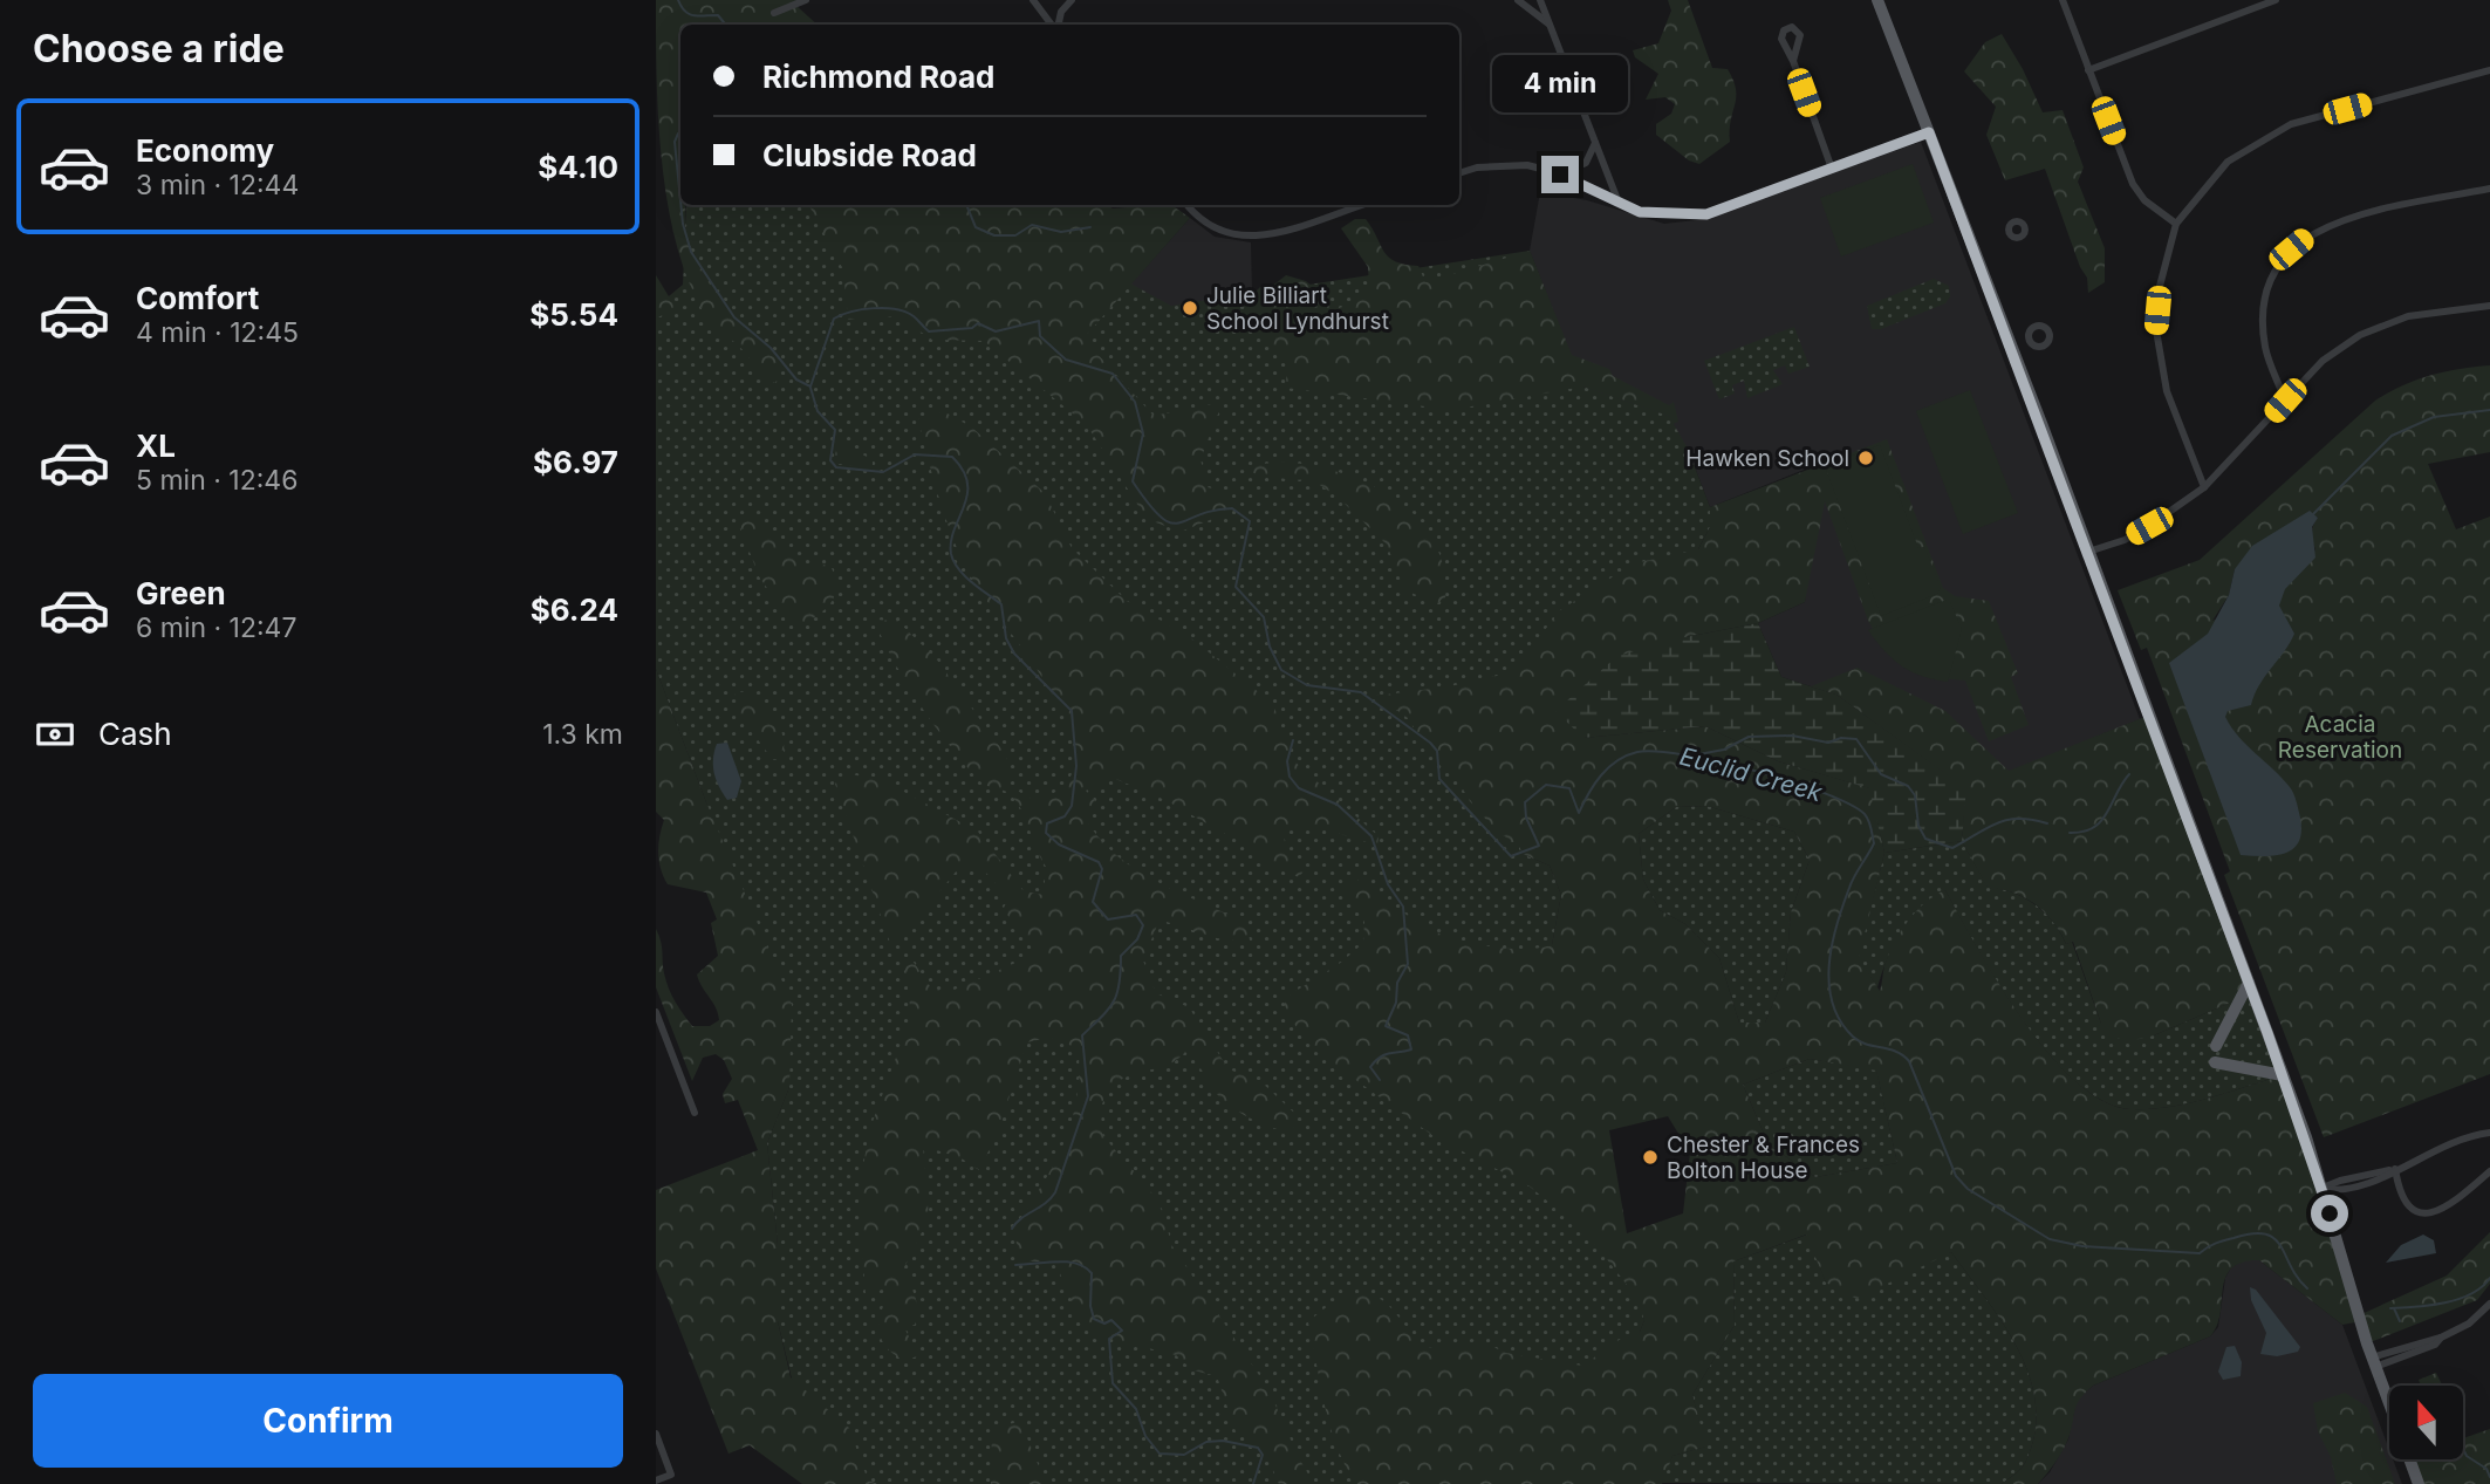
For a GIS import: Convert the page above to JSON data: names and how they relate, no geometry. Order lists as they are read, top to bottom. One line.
{"water":["Euclid Creek"],"parks":["Acacia Reservation"],"places":["Julie Billiart School Lyndhurst","Hawken School","Chester & Frances Bolton House"],"north":"top","page":{"heading":"Choose a ride","banner":["Richmond Road","Clubside Road"],"bubble":"4 min","list":[{"name":"Economy","note":"3 min · 12:44","value":"$4.10"},{"name":"Comfort","note":"4 min · 12:45","value":"$5.54"},{"name":"XL","note":"5 min · 12:46","value":"$6.97"},{"name":"Green","note":"6 min · 12:47","value":"$6.24"}],"pay":["Cash","1.3 km"],"buttons":"Confirm"}}
